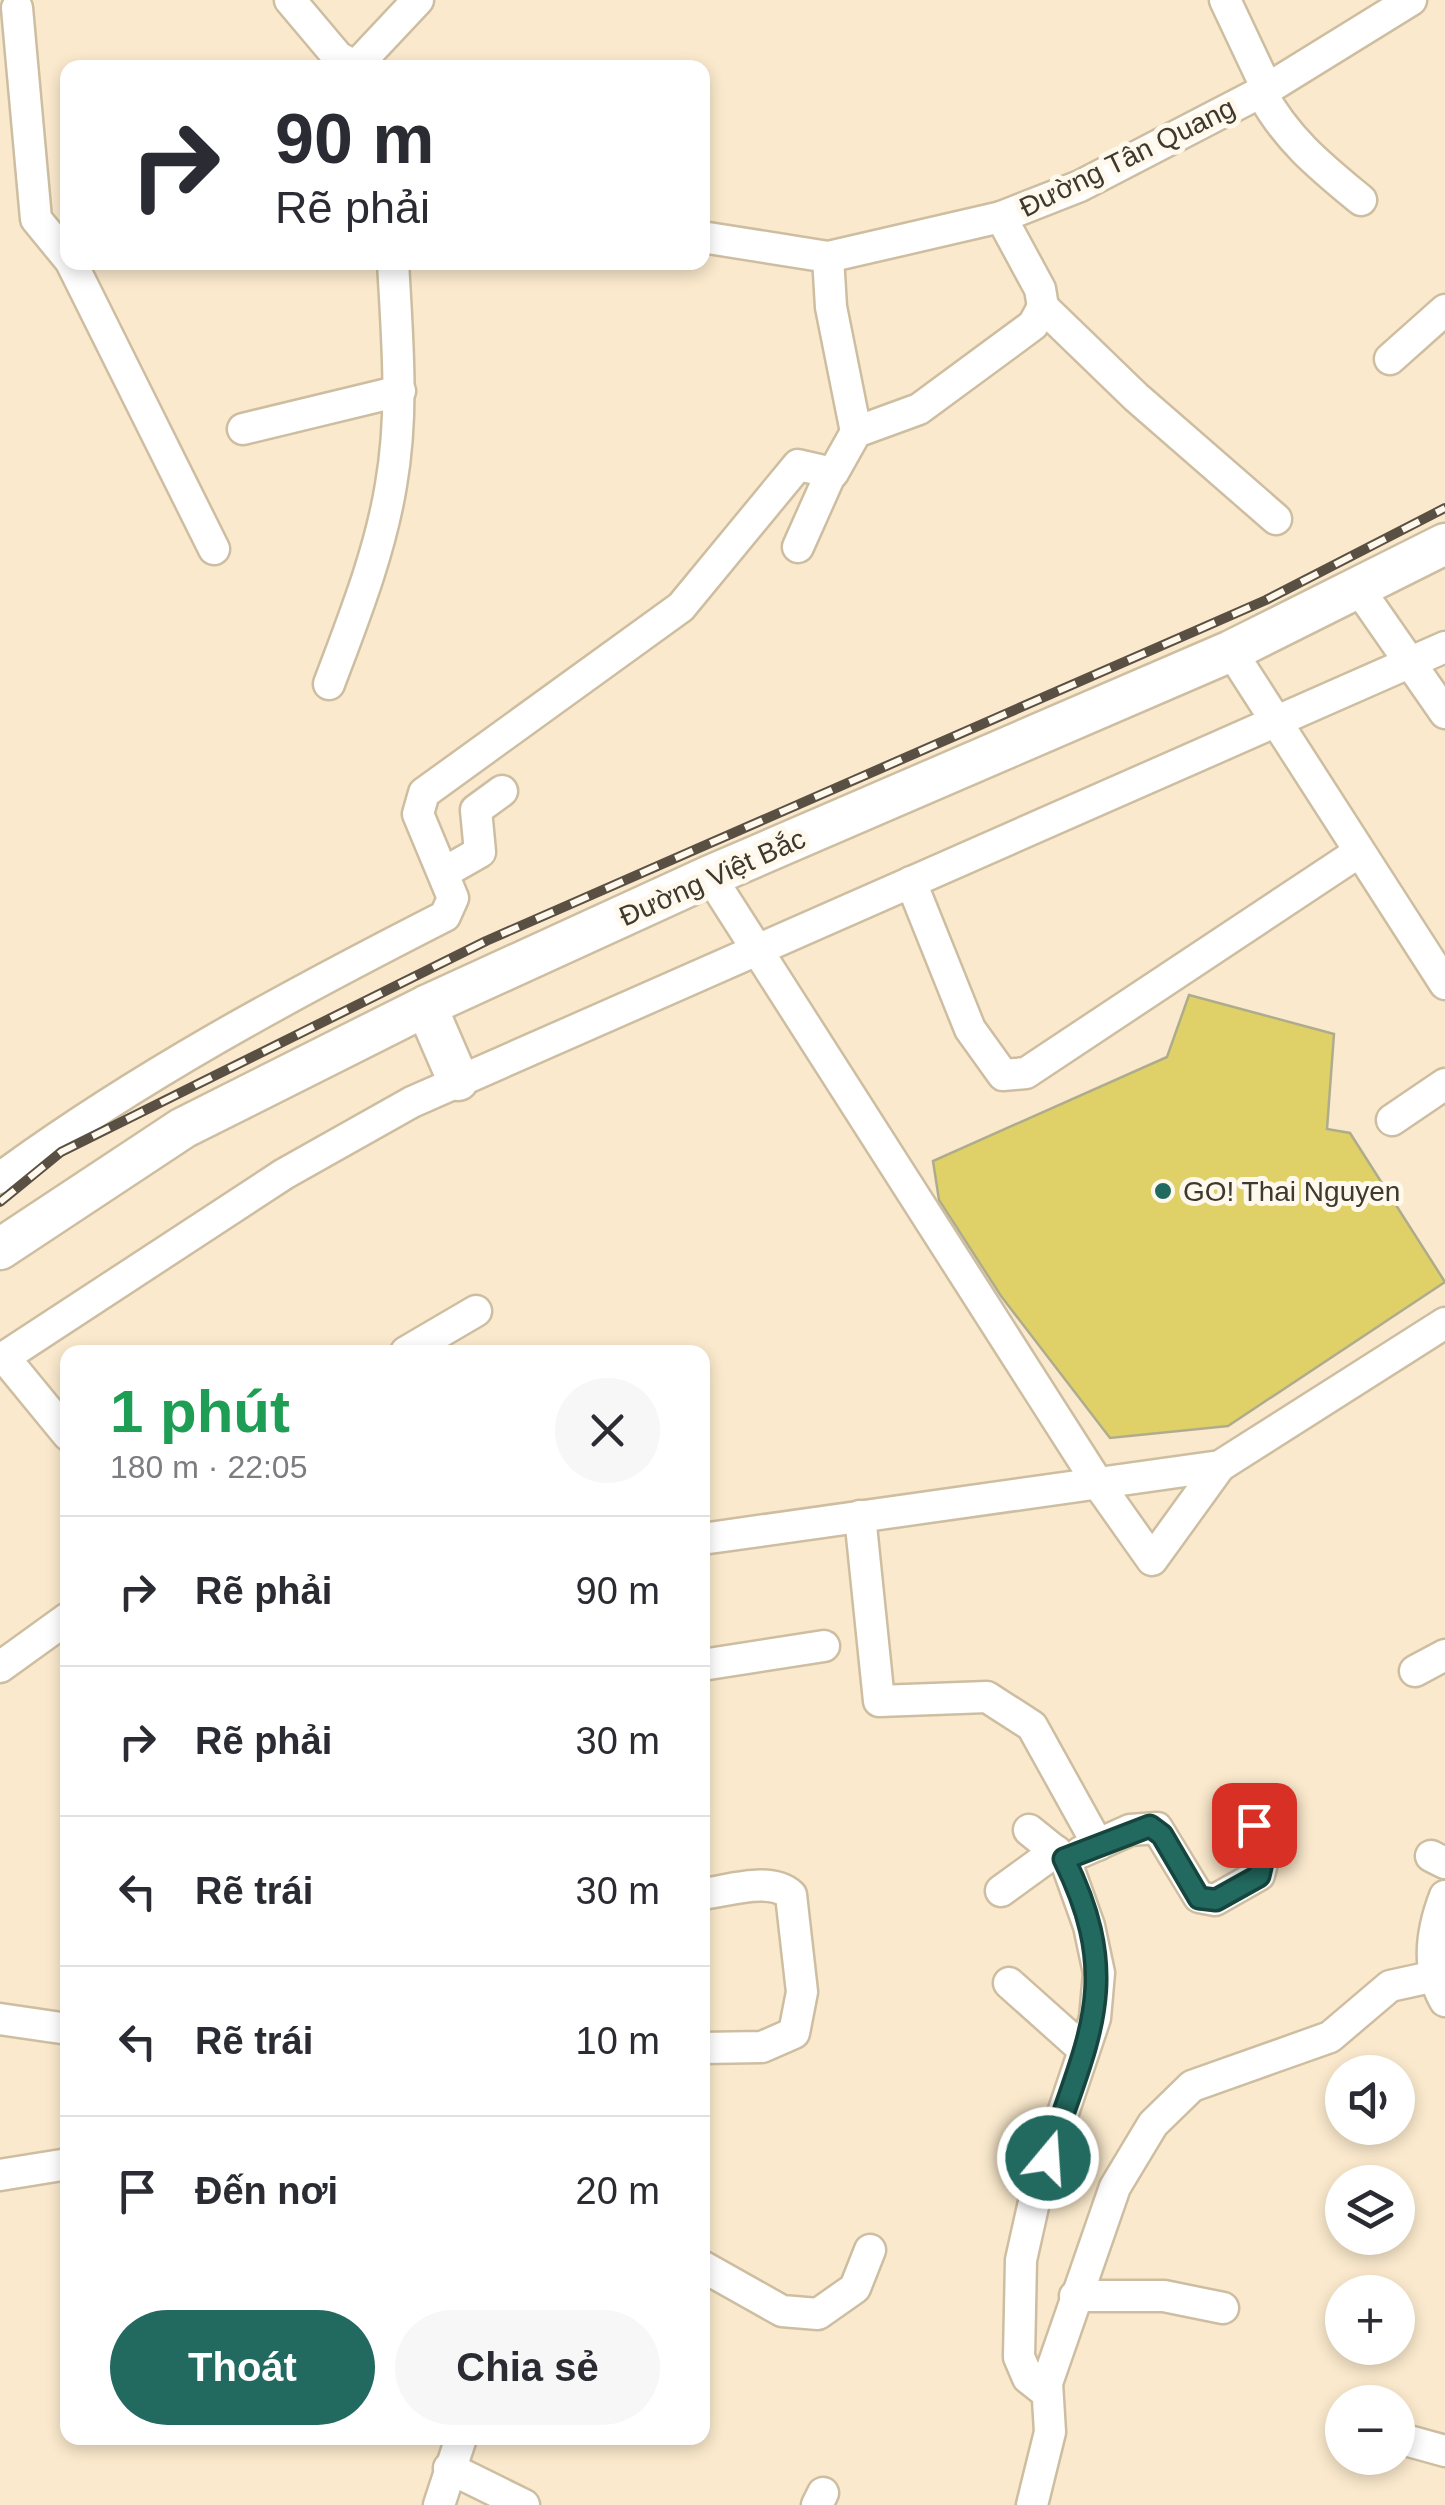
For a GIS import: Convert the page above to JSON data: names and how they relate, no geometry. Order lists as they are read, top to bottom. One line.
{"streets":{"main road":["Đường Việt Bắc"],"street":["Đường Tân Quang"]},"places":["GO! Thai Nguyen"],"page":{"turn":["90 m","Rẽ phải"],"heading":["1 phút","180 m · 22:05"],"list":[{"name":"Rẽ phải","value":"90 m"},{"name":"Rẽ phải","value":"30 m"},{"name":"Rẽ trái","value":"30 m"},{"name":"Rẽ trái","value":"10 m"},{"name":"Đến nơi","value":"20 m"}],"map_buttons":["+","−"],"buttons":["Thoát","Chia sẻ"]}}
